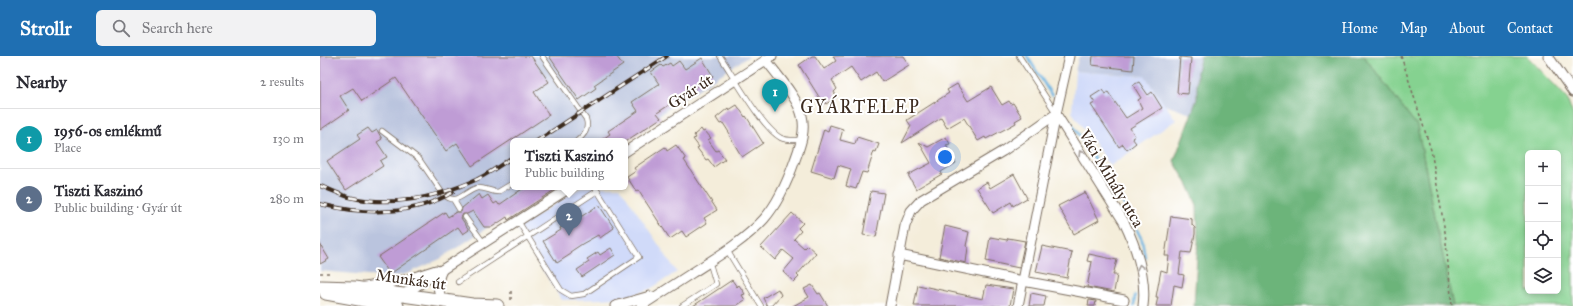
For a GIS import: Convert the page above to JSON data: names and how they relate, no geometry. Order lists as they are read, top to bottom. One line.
{"streets":{"main road":["Munkás út"],"street":["Gyár út","Váci Mihály utca"]},"one_way":["Váci Mihály utca"],"districts":["GYÁRTELEP"],"page":{"header":"Strollr","search":"Search here","nav":["Home","Map","About","Contact"],"heading":["Nearby","2 results"],"pins":["1","2"],"list":[{"mark":"1","name":"1956-os emlékmű","note":"Place","value":"130 m"},{"mark":"2","name":"Tiszti Kaszinó","note":"Public building · Gyár út","value":"280 m"}],"popup":["Tiszti Kaszinó","Public building"],"map_buttons":["+","−"]}}
